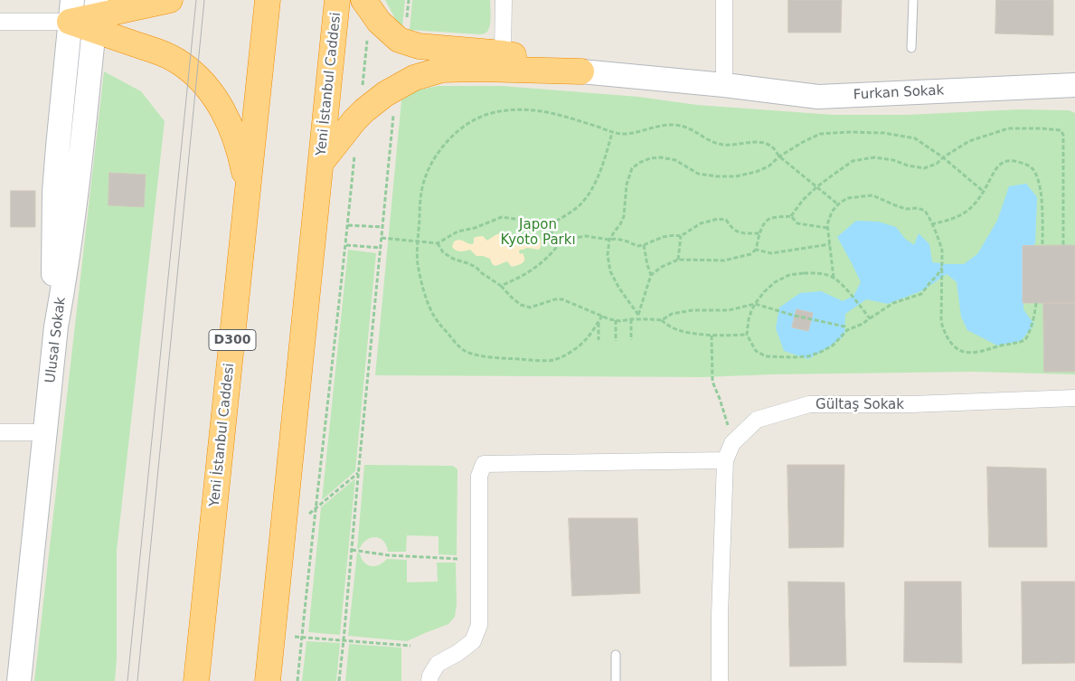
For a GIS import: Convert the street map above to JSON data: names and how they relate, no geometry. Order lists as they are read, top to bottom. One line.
{"streets":{"highway":["Yeni İstanbul Caddesi","D300"],"street":["Furkan Sokak","Ulusal Sokak","Gültaş Sokak"]},"parks":["Japon Kyoto Parkı"]}
